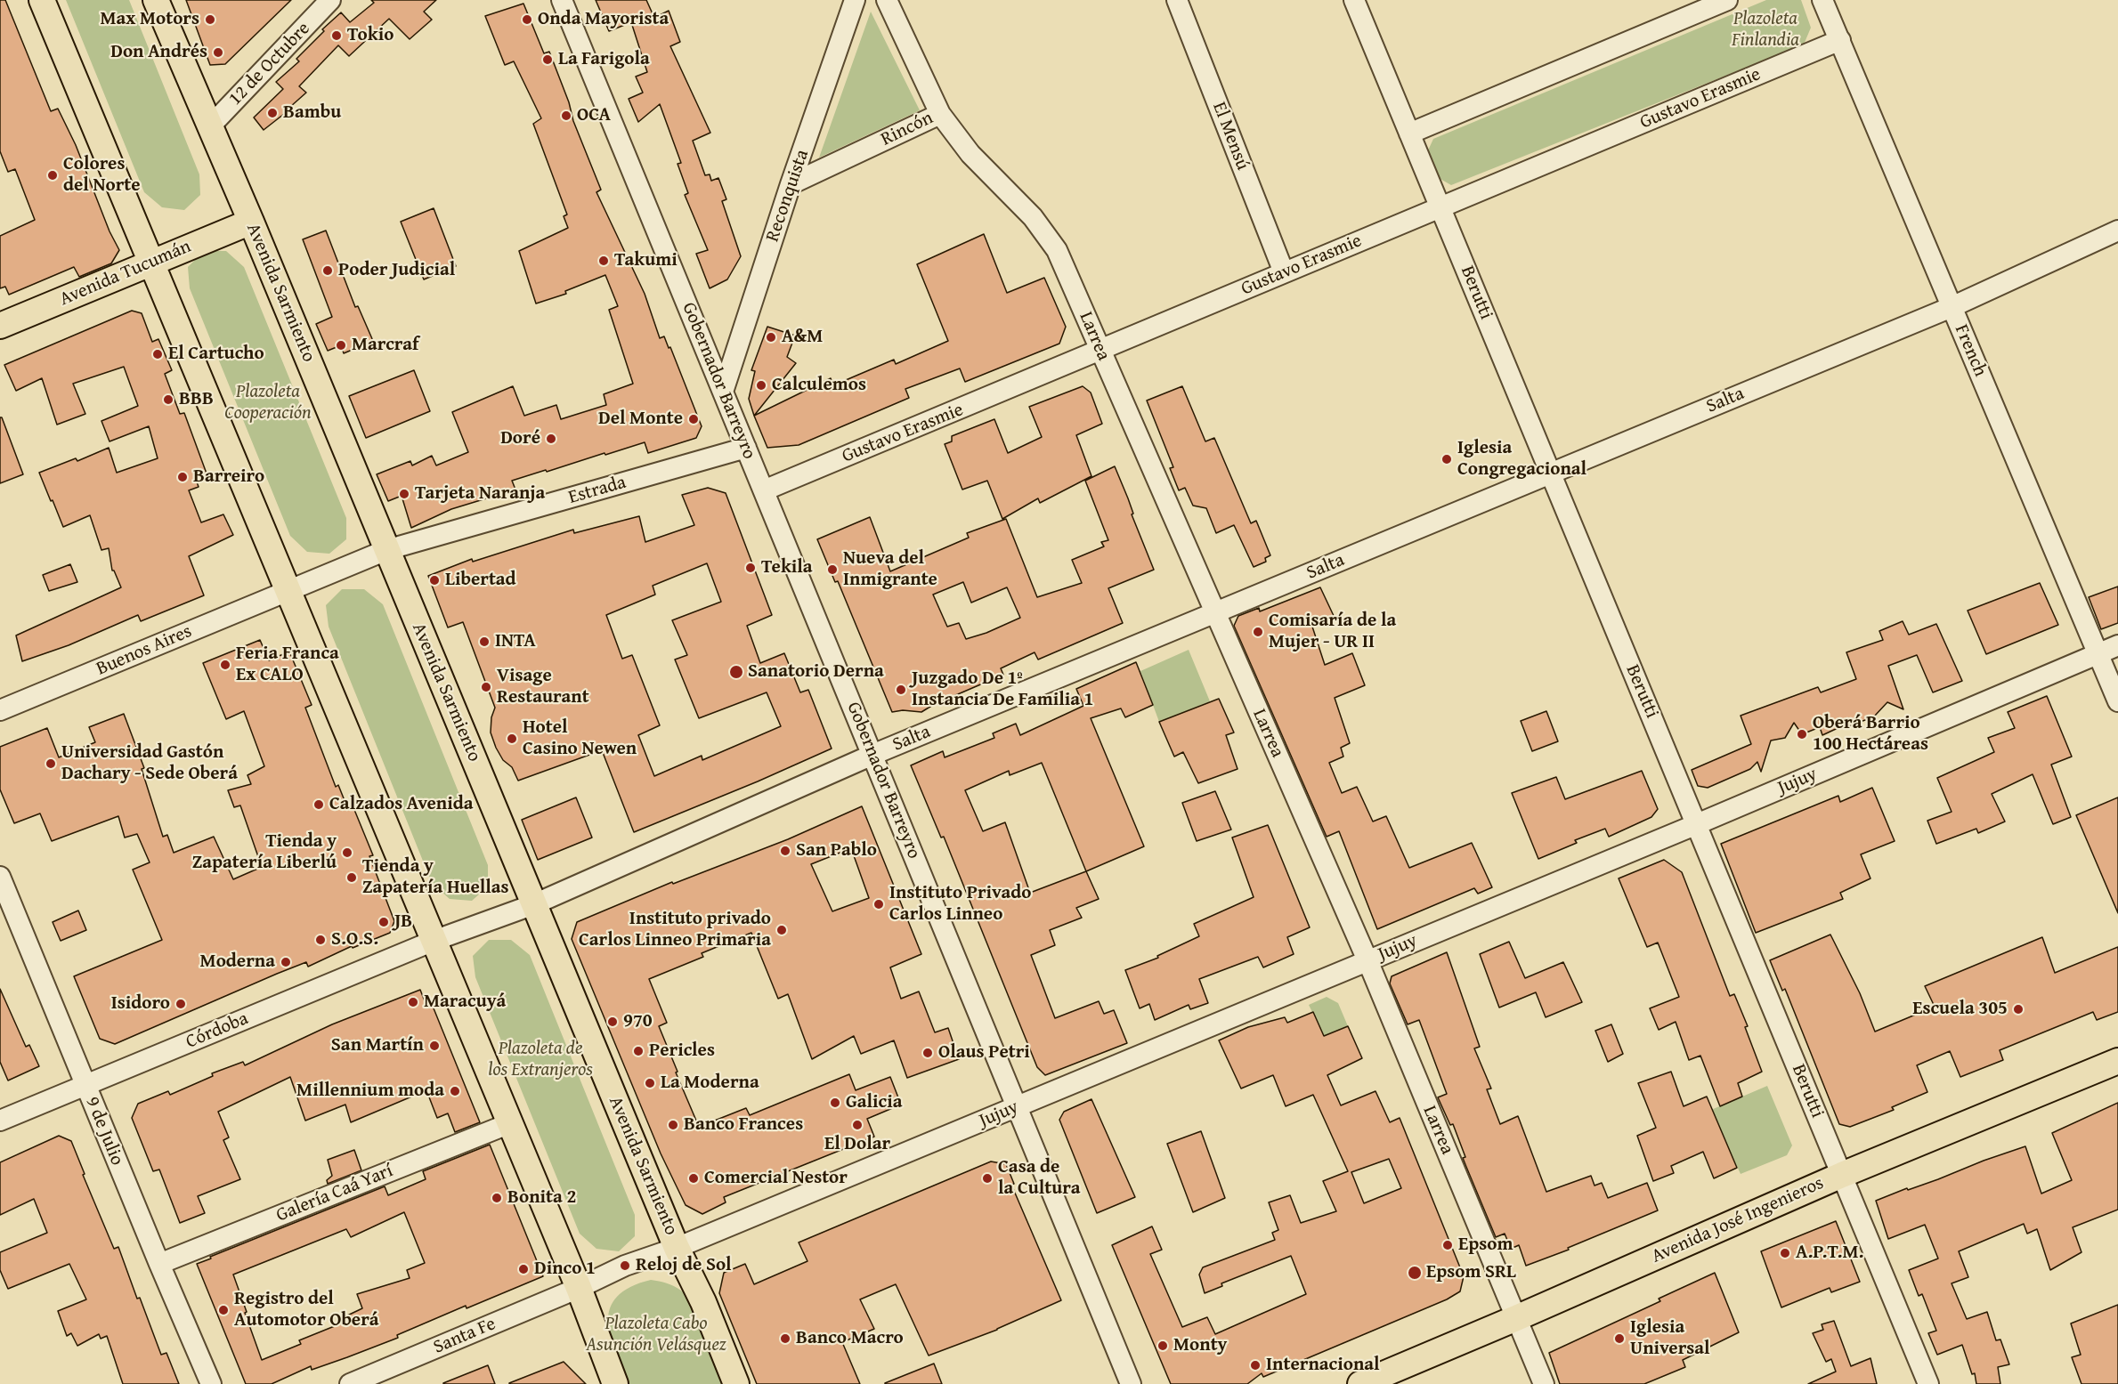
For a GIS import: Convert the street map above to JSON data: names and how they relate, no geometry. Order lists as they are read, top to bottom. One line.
{"streets":{"main road":["Avenida Tucumán","Avenida Sarmiento","Avenida José Ingenieros"],"street":["12 de Octubre","Gustavo Erasmie","Rincón","El Mensú","Reconquista","Berutti","Larrea","French","Gobernador Barreyro","Salta","Estrada","Buenos Aires","Jujuy","Córdoba","9 de Julio","Galería Caá Yarí","Santa Fe"]},"crossings":[["12 de Octubre","Avenida Sarmiento"],["Gustavo Erasmie","El Mensú"],["Gustavo Erasmie","Berutti"],["Gustavo Erasmie","Larrea"],["Gustavo Erasmie","French"],["Gustavo Erasmie","Gobernador Barreyro"],["Rincón","Reconquista"],["Rincón","Larrea"],["Reconquista","Gobernador Barreyro"],["Avenida Tucumán","Avenida Sarmiento"],["Avenida Sarmiento","Salta"],["Avenida Sarmiento","Estrada"],["Avenida Sarmiento","Jujuy"],["Berutti","Salta"],["Berutti","Jujuy"],["Berutti","Avenida José Ingenieros"],["Larrea","Salta"],["Larrea","Jujuy"],["Larrea","Avenida José Ingenieros"],["French","Salta"],["French","Jujuy"],["Gobernador Barreyro","Salta"],["Gobernador Barreyro","Estrada"],["Gobernador Barreyro","Jujuy"],["Salta","Córdoba"],["Estrada","Buenos Aires"],["Jujuy","Santa Fe"],["Córdoba","9 de Julio"],["9 de Julio","Galería Caá Yarí"]],"parks":["Plazoleta Finlandia","Plazoleta Cooperación","Plazoleta de los Extranjeros","Plazoleta Cabo Asunción Velásquez"],"places":["Max Motors","Onda Mayorista","Tokio","Don Andrés","La Farigola","Bambu","OCA","Colores del Norte","Takumi","Poder Judicial","A&M","Marcraf","El Cartucho","Calculemos","BBB","Del Monte","Doré","Iglesia Congregacional","Barreiro","Tarjeta Naranja","Tekila","Nueva del Inmigrante","Libertad","Comisaría de la Mujer - UR II","INTA","Feria Franca Ex CALO","Sanatorio Derna","Visage Restaurant","Juzgado De 1º Instancia De Familia 1","Oberá Barrio 100 Hectáreas","Hotel Casino Newen","Universidad Gastón Dachary - Sede Oberá","Calzados Avenida","San Pablo","Tienda y Zapatería Liberlú","Tienda y Zapatería Huellas","Instituto Privado Carlos Linneo","JB","Instituto privado Carlos Linneo Primaria","S.O.S.","Moderna","Maracuyá","Isidoro","Escuela 305","970","San Martín","Pericles","Olaus Petri","La Moderna","Millennium moda","Galicia","Banco Frances","El Dolar","Comercial Nestor","Casa de la Cultura","Bonita 2","Epsom","A.P.T.M.","Reloj de Sol","Dinco 1","Epsom SRL","Registro del Automotor Oberá","Banco Macro","Iglesia Universal","Monty","Internacional"]}
